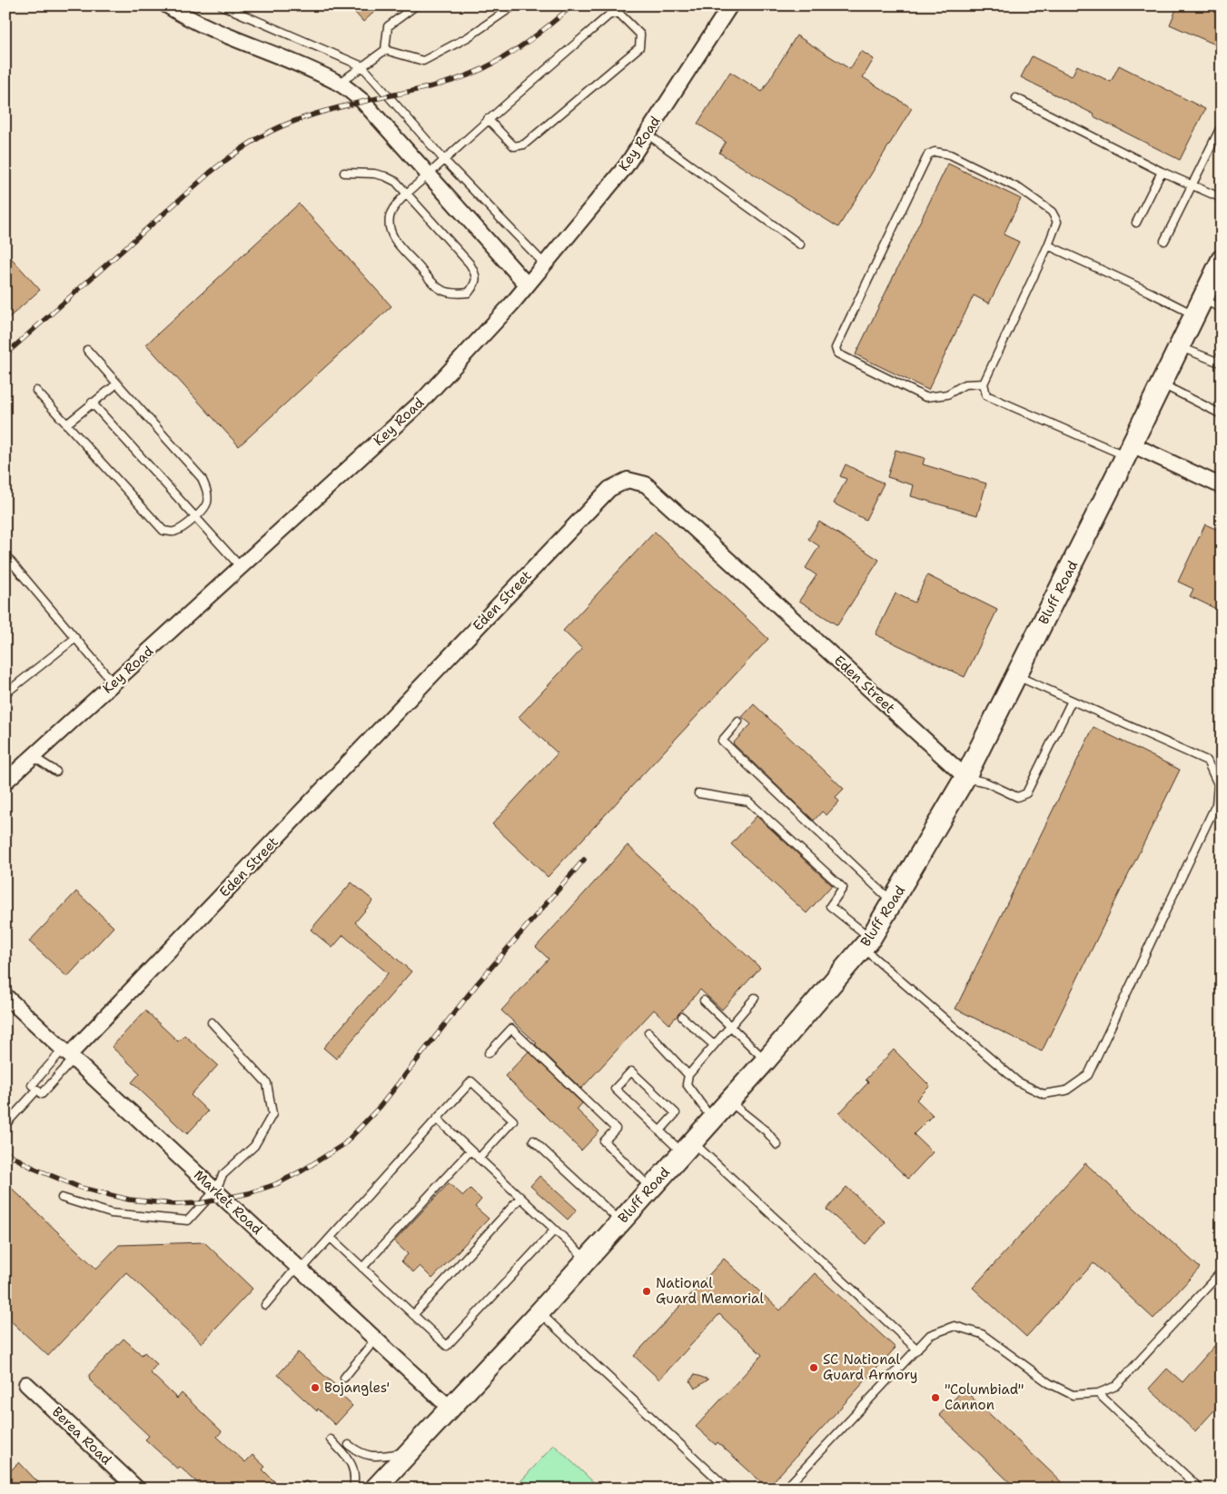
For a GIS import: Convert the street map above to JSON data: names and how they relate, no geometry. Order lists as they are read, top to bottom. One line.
{"streets":{"main road":["Bluff Road"],"street":["Key Road","Eden Street","Market Road","Berea Road"]},"crossings":[["Bluff Road","Eden Street"],["Bluff Road","Market Road"],["Eden Street","Market Road"]],"places":["National Guard Memorial","SC National Guard Armory","Bojangles'","\"Columbiad\" Cannon"]}
